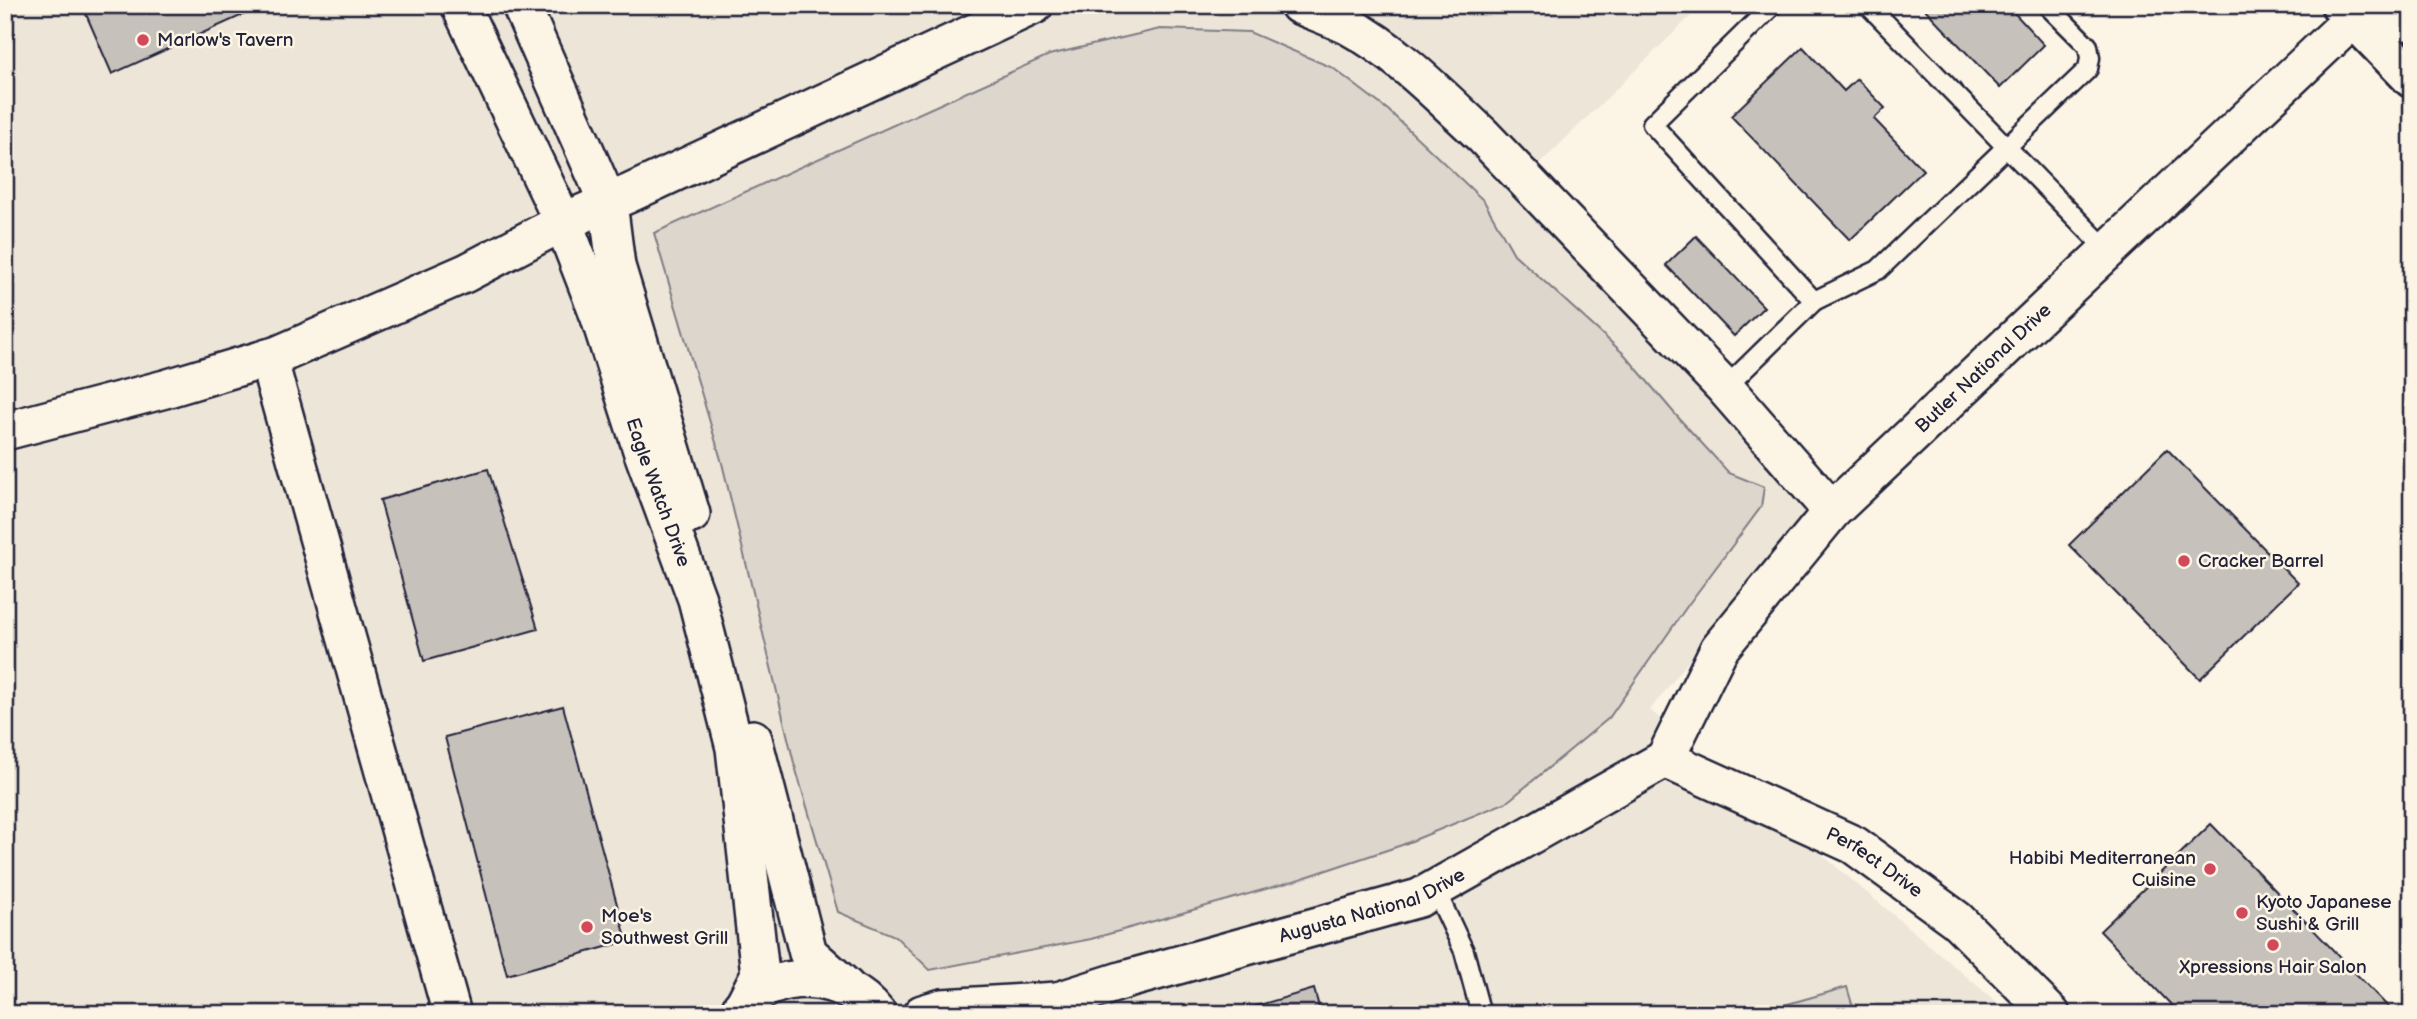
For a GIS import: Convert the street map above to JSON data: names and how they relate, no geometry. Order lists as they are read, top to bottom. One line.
{"streets":{"street":["Butler National Drive","Eagle Watch Drive","Perfect Drive","Augusta National Drive"]},"crossings":[["Butler National Drive","Perfect Drive"],["Butler National Drive","Augusta National Drive"],["Perfect Drive","Augusta National Drive"]],"places":["Marlow's Tavern","Cracker Barrel","Habibi Mediterranean Cuisine","Kyoto Japanese Sushi & Grill","Moe's Southwest Grill","Xpressions Hair Salon"]}
